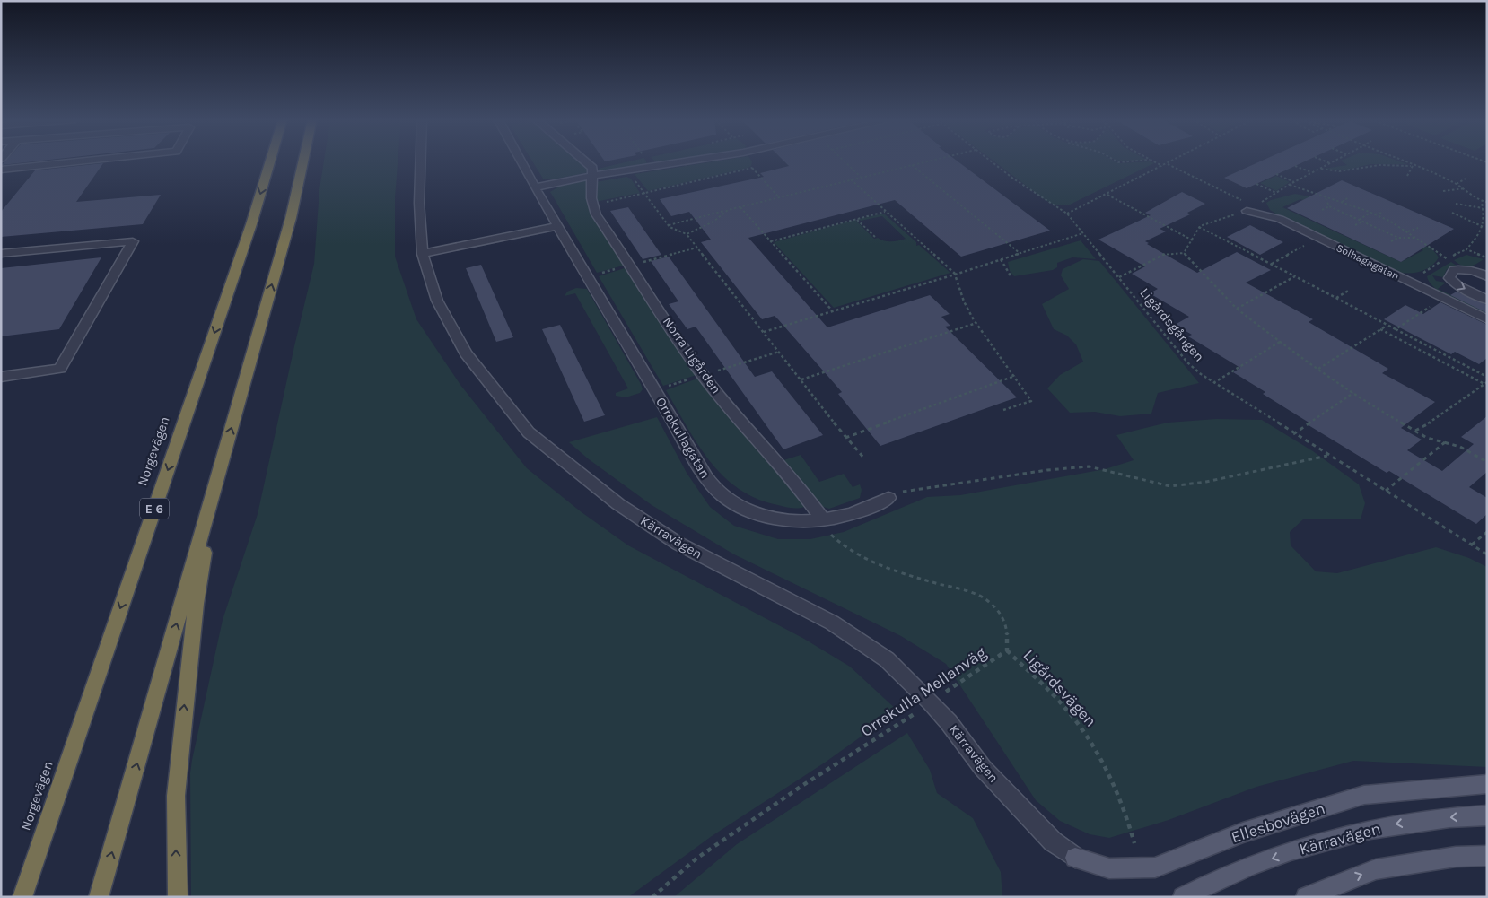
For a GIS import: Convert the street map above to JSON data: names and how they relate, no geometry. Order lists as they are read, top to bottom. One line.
{"streets":{"highway":["Norgevägen","E 6"],"main road":["Kärravägen","Ellesbovägen"],"street":["Solhagagatan","Norra Ligården","Orrekullagatan"],"path":["Ligårdsgången","Ligårdsvägen","Orrekulla Mellanväg"]},"crossings":[["Norra Ligården","Orrekullagatan"],["Norra Ligården","Orrekulla Mellanväg"],["Orrekullagatan","Orrekulla Mellanväg"],["Kärravägen","Orrekulla Mellanväg"],["Kärravägen","Ellesbovägen"],["Ligårdsvägen","Orrekulla Mellanväg"]]}
